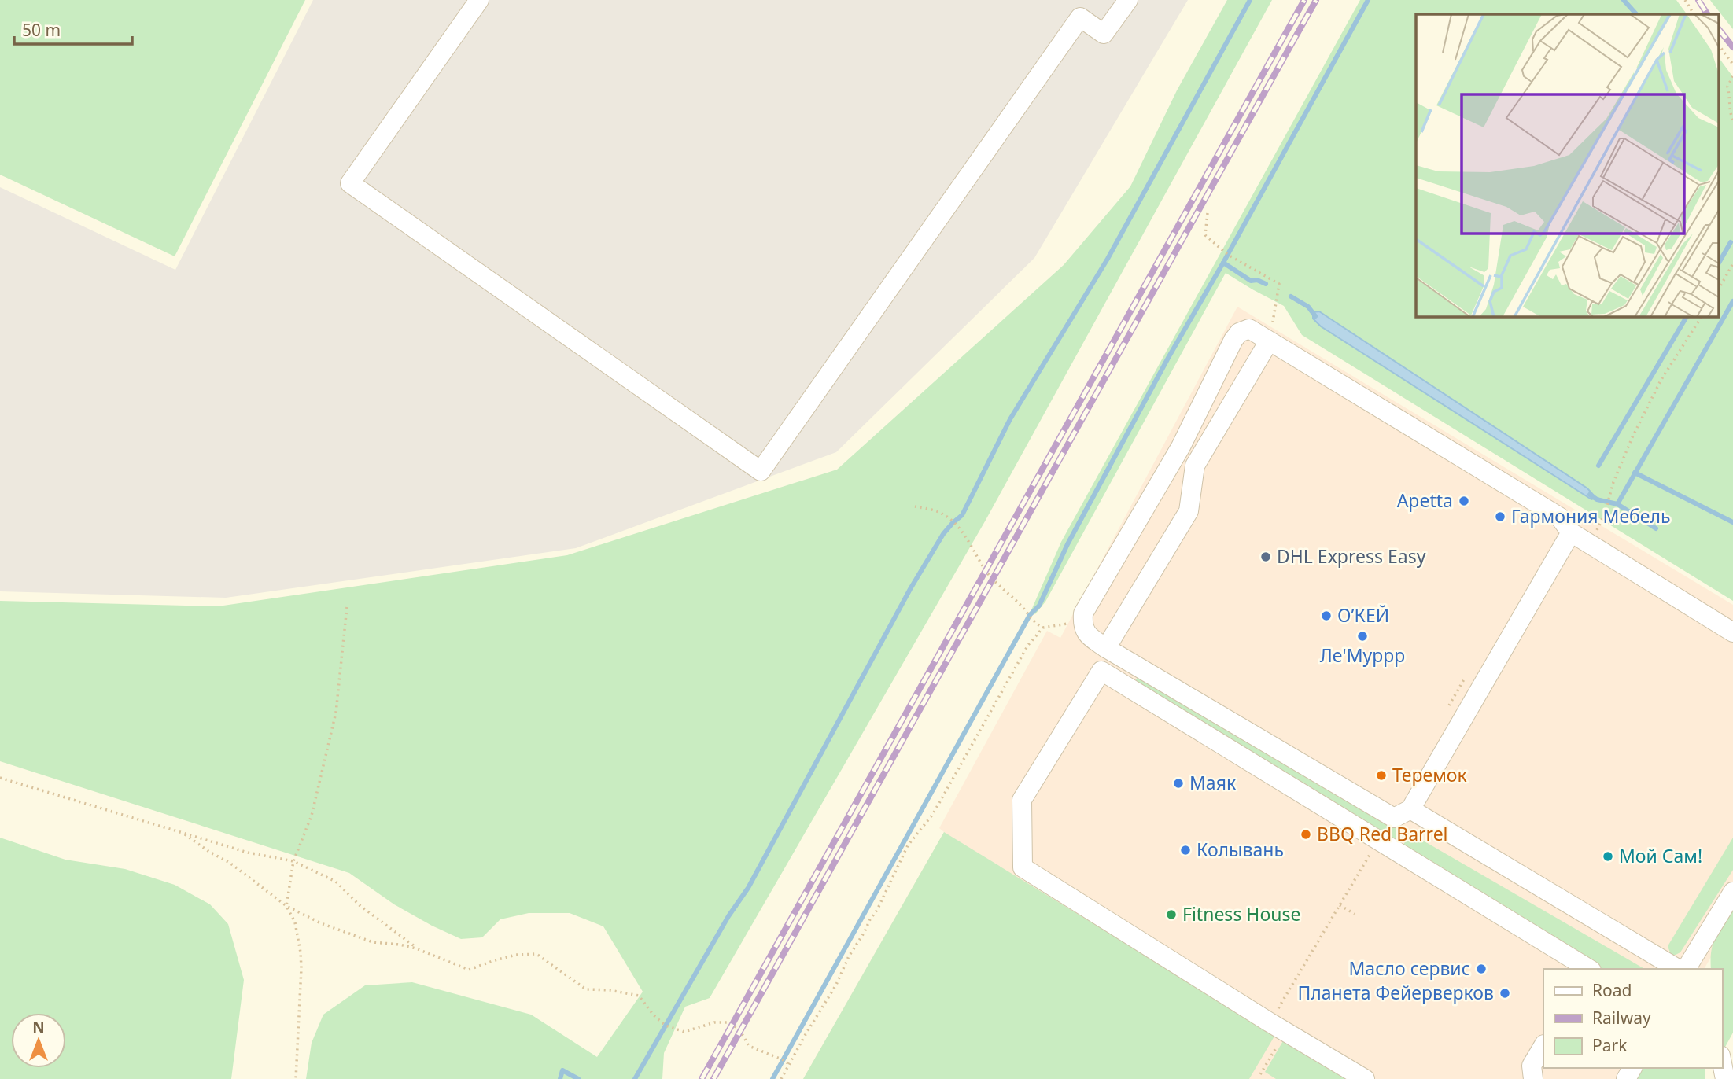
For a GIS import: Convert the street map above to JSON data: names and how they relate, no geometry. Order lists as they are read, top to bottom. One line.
{"places":["Apetta","Гармония Мебель","DHL Express Easy","О’КЕЙ","Ле'Муррр","Теремок","Маяк","BBQ Red Barrel","Колывань","Мой Сам!","Fitness House","Масло сервис","Планета Фейерверков"],"legend":["Road","Railway","Park"],"scale_bar":"50 m","north":"top"}
